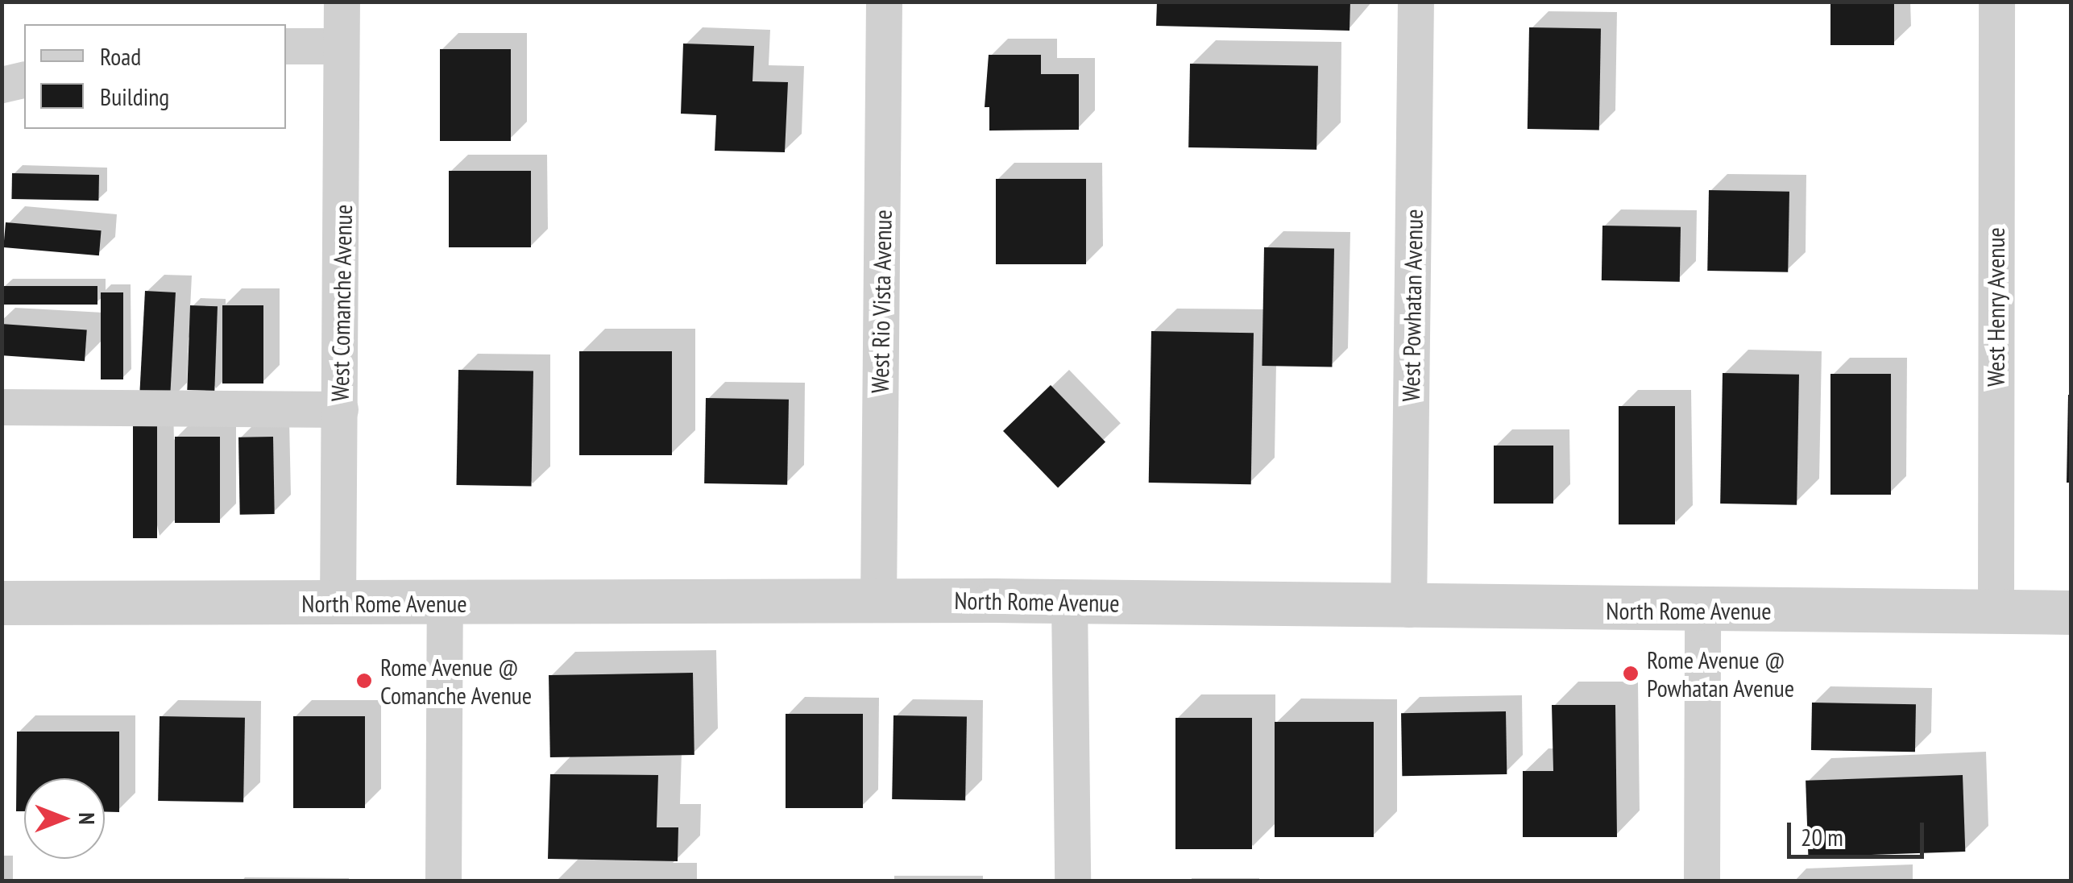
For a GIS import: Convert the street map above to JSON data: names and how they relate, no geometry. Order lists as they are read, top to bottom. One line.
{"streets":{"street":["West Rio Vista Avenue","West Comanche Avenue","West Powhatan Avenue","West Henry Avenue","North Rome Avenue"]},"crossings":[["West Rio Vista Avenue","North Rome Avenue"],["West Comanche Avenue","North Rome Avenue"],["West Powhatan Avenue","North Rome Avenue"],["West Henry Avenue","North Rome Avenue"]],"places":["Rome Avenue @ Powhatan Avenue","Rome Avenue @ Comanche Avenue"],"legend":["Road","Building"],"scale_bar":"20 m","north":"right"}
